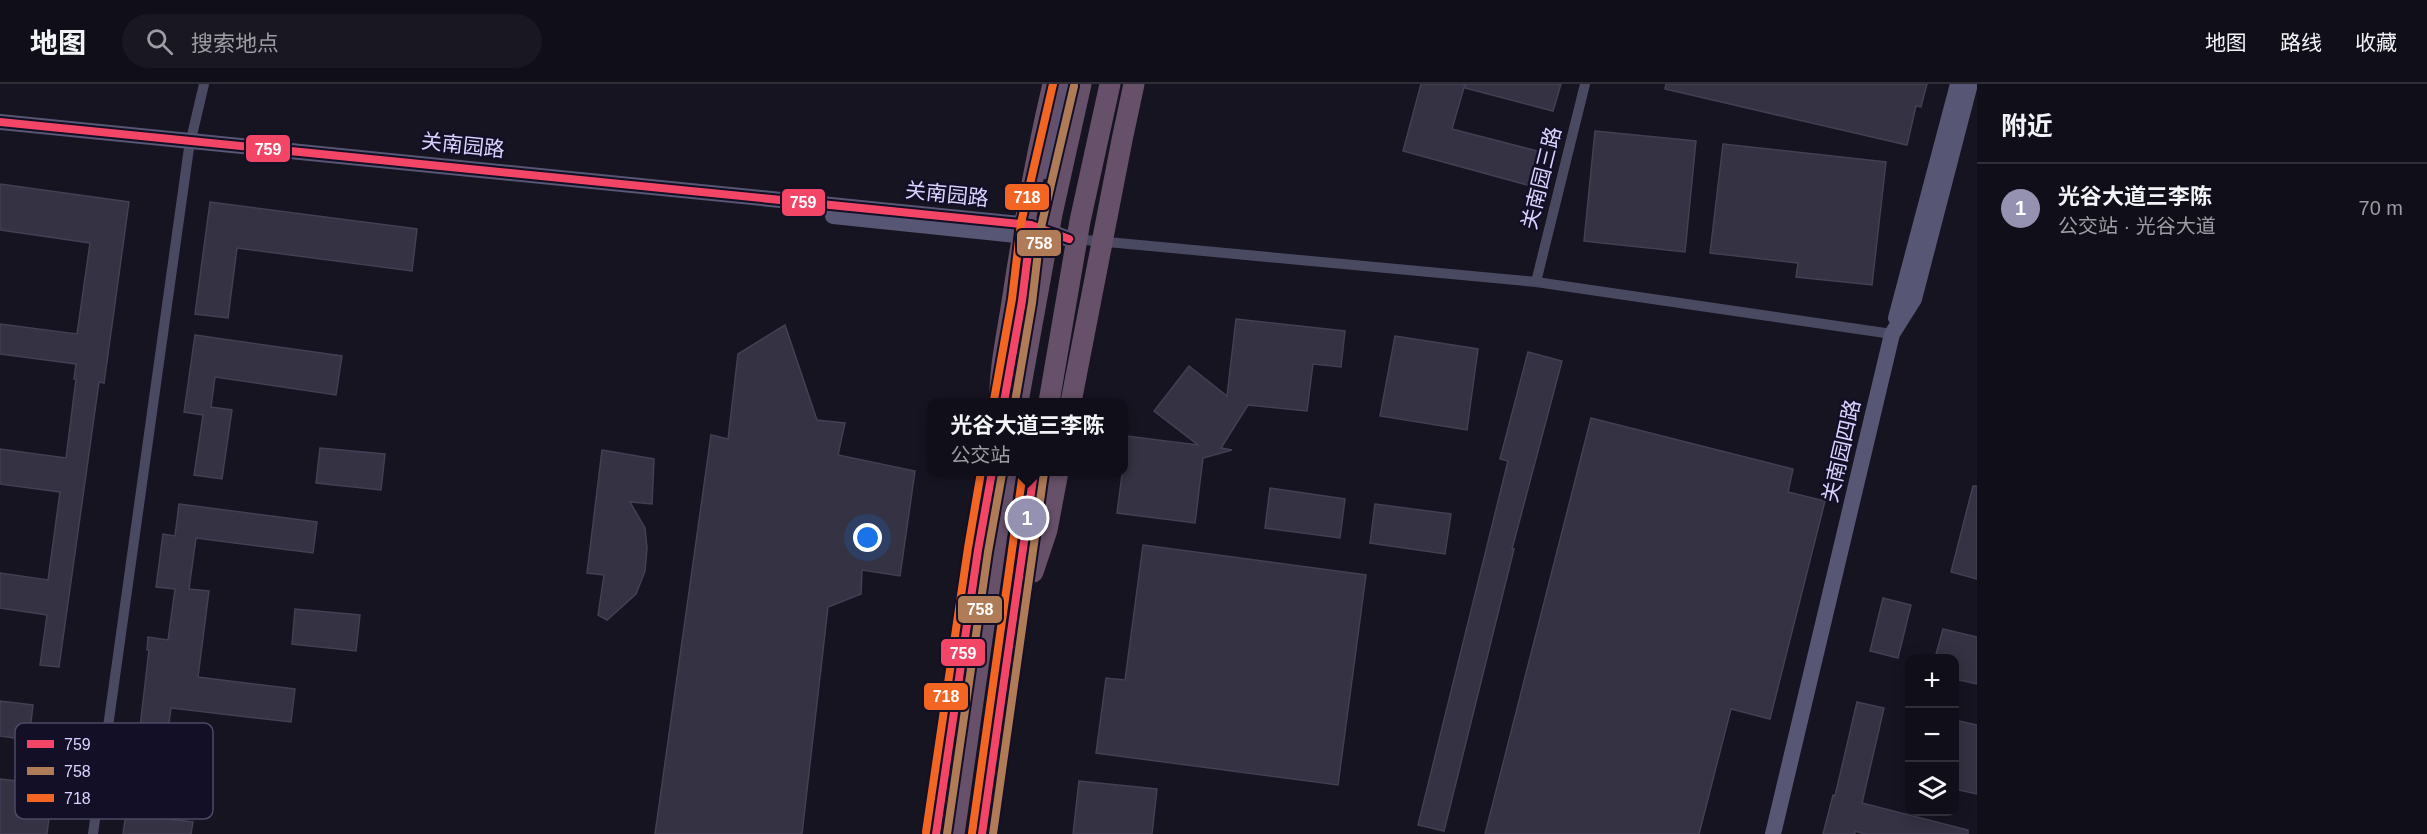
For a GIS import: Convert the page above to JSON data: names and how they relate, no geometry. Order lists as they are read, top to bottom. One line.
{"streets":{"main road":["关南园路","关南园四路"],"street":["关南园三路"]},"lines":["transit line 718","transit line 758","transit line 759"],"legend":["759","758","718"],"page":{"header":"地图","search":"搜索地点","nav":["地图","路线","收藏"],"heading":"附近","list":[{"mark":"1","name":"光谷大道三李陈","note":"公交站 · 光谷大道","value":"70 m"}],"popup":["光谷大道三李陈","公交站"],"pins":"1","map_buttons":["+","−"]}}
